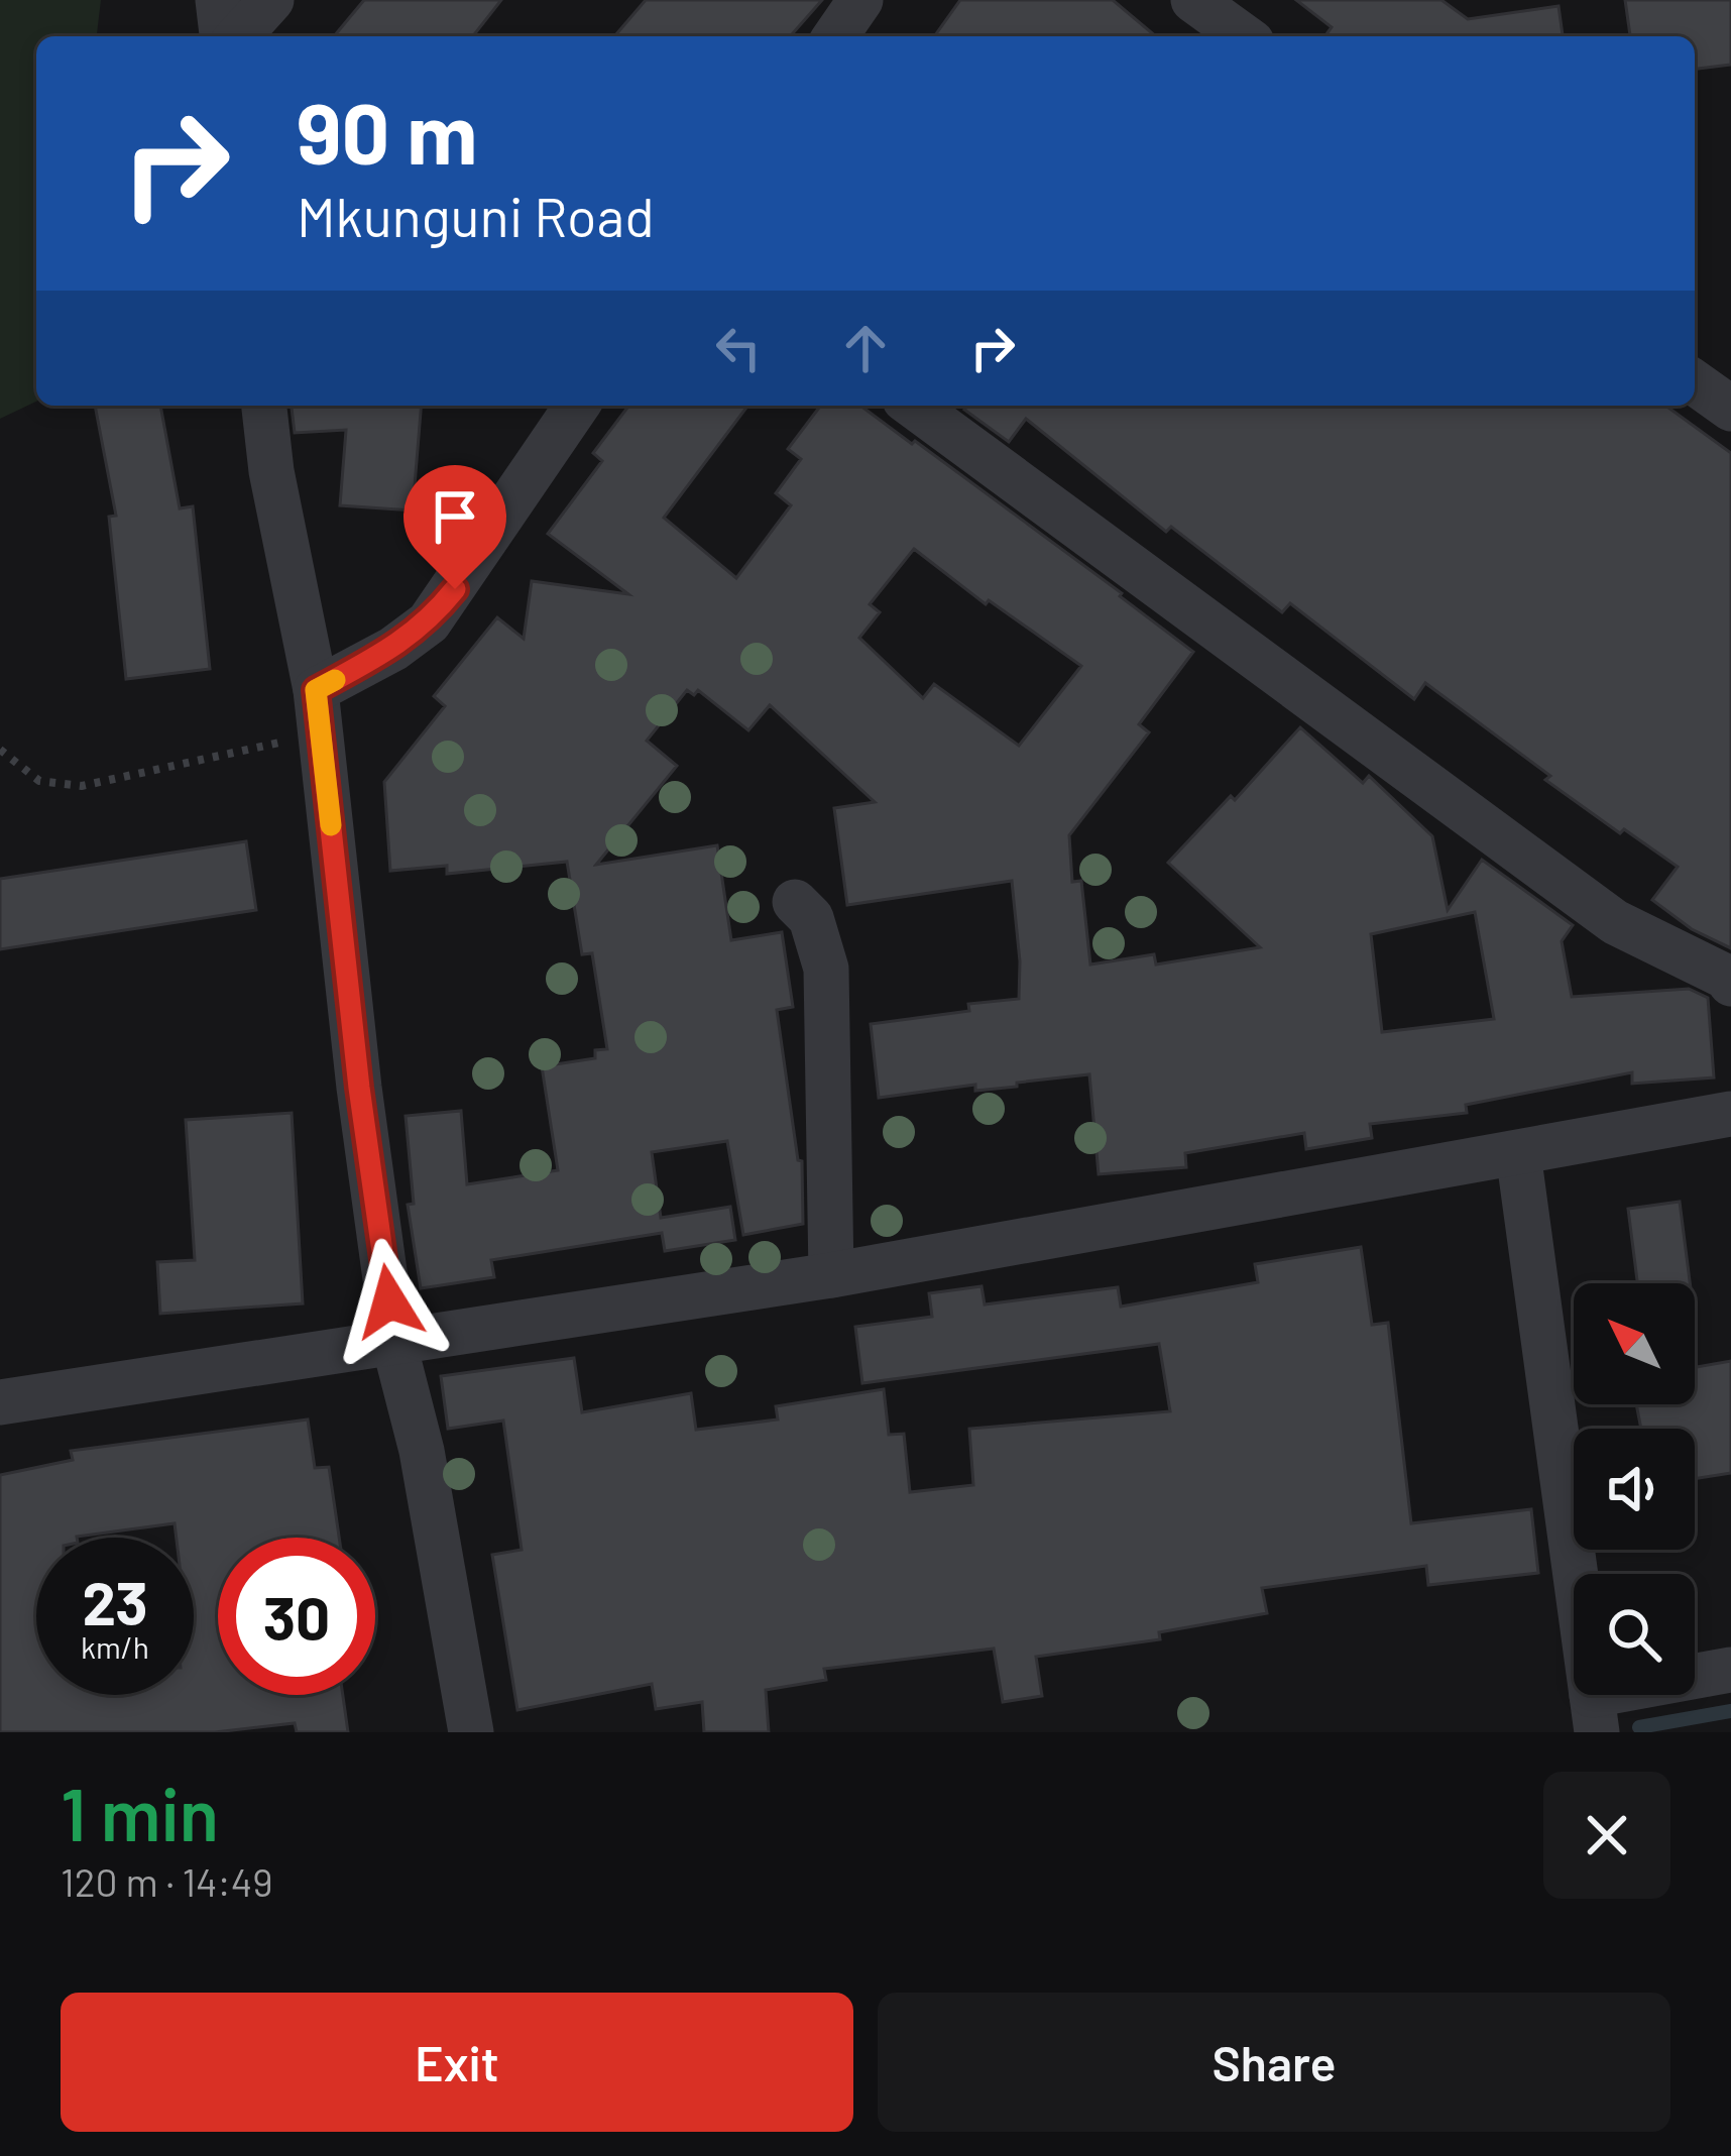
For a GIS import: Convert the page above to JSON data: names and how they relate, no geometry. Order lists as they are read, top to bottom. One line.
{"north":"top left","page":{"turn":["90 m","Mkunguni Road"],"speed":"23 km/h","limit":"30","heading":["1 min","120 m · 14:49"],"buttons":["Exit","Share"]}}
